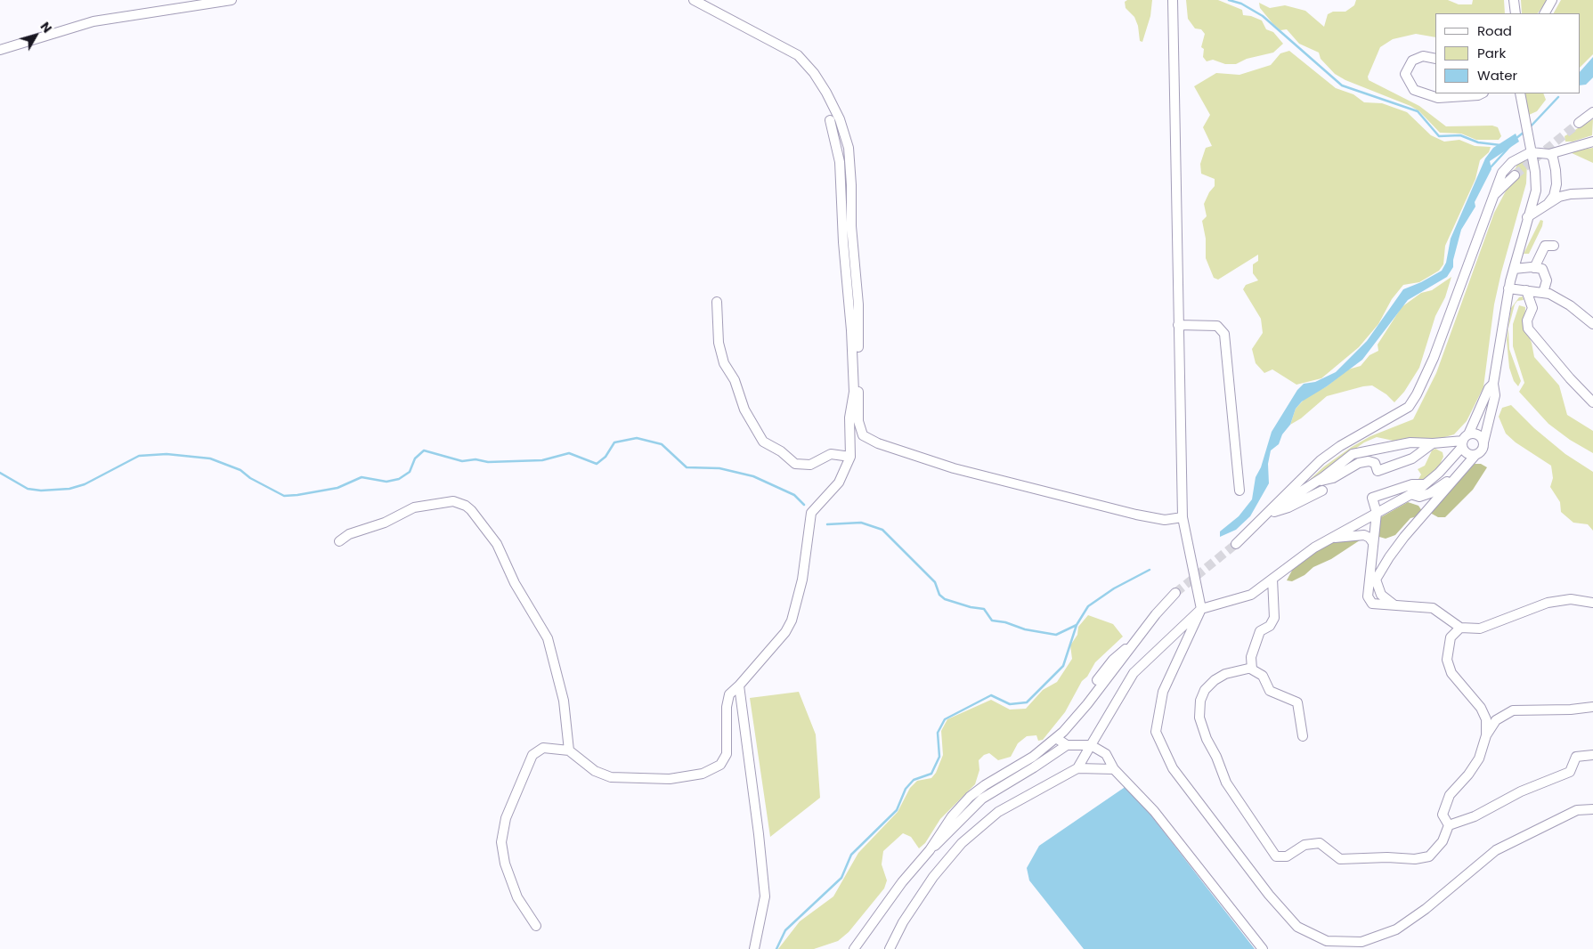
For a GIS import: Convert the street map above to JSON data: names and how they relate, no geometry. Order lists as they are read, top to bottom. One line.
{"legend":["Road","Park","Water"],"north":"top right"}
